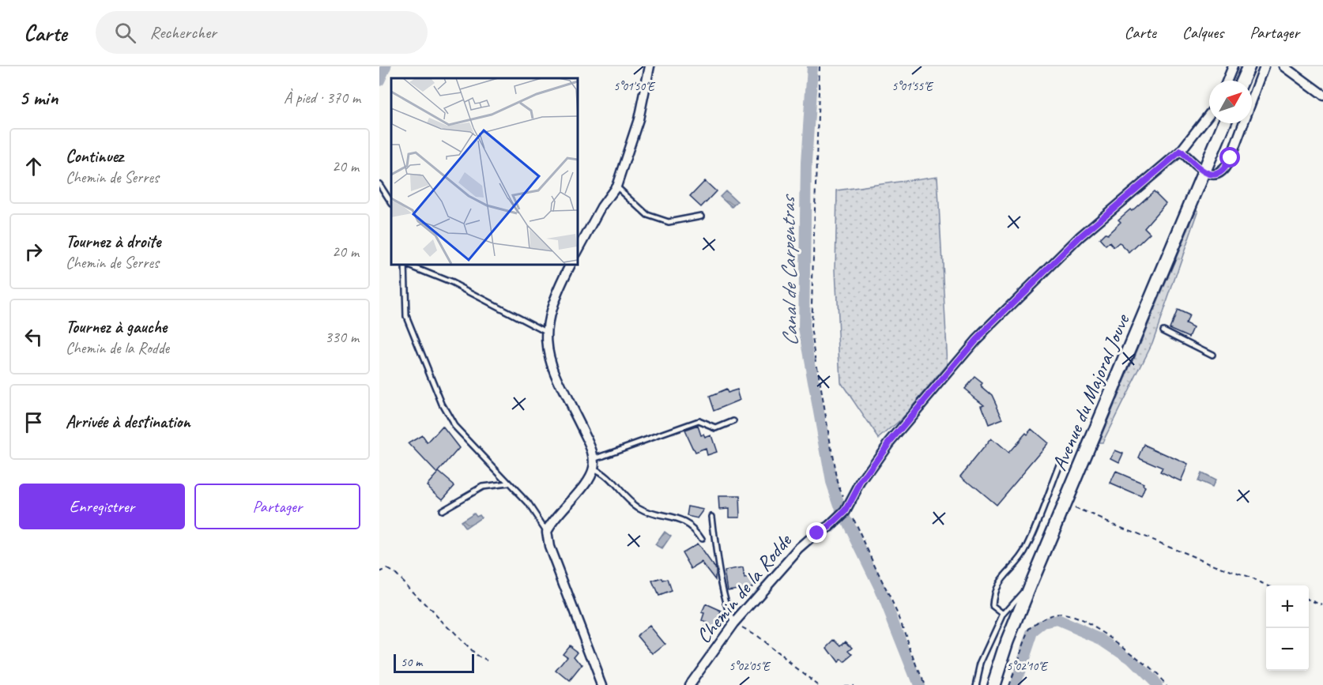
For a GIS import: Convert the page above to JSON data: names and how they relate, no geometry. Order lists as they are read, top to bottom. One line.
{"streets":{"main road":["Avenue du Majoral Jouve"],"street":["Chemin de la Rodde"]},"water":["Canal de Carpentras"],"scale_bar":"50 m","north":"top right","page":{"header":"Carte","search":"Rechercher","nav":["Carte","Calques","Partager"],"heading":["5 min","À pied · 370 m"],"list":[["Continuez","Chemin de Serres","20 m"],["Tournez à droite","Chemin de Serres","20 m"],["Tournez à gauche","Chemin de la Rodde","330 m"],"Arrivée à destination"],"buttons":["Enregistrer","Partager"],"map_buttons":["+","−"],"scale":"50 m"},"coordinates":["5°01'50\"E","5°01'55\"E","5°02'05\"E","5°02'10\"E"]}
